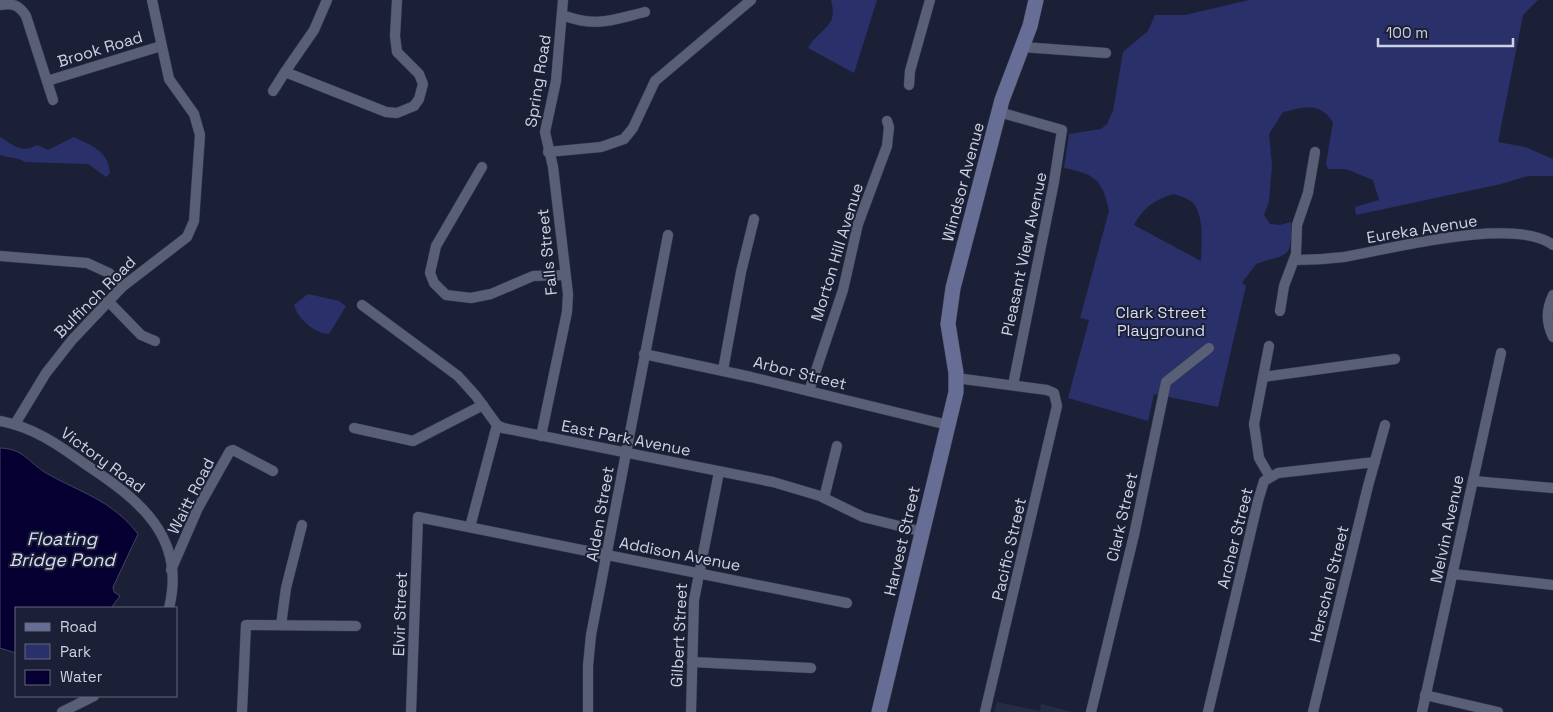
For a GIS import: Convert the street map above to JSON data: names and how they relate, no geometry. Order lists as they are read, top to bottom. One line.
{"streets":{"street":["Brook Road","Spring Road","Windsor Avenue","Eureka Avenue","Falls Street","Morton Hill Avenue","Pleasant View Avenue","Bulfinch Road","Arbor Street","East Park Avenue","Victory Road","Waitt Road","Alden Street","Clark Street","Melvin Avenue","Archer Street","Harvest Street","Pacific Street","Addison Avenue","Herschel Street","Elvir Street","Gilbert Street"]},"crossings":[["Brook Road","Bulfinch Road"],["Spring Road","Falls Street"],["Windsor Avenue","Pleasant View Avenue"],["Windsor Avenue","Harvest Street"],["Falls Street","East Park Avenue"],["Morton Hill Avenue","Arbor Street"],["Pleasant View Avenue","Pacific Street"],["Bulfinch Road","Victory Road"],["Arbor Street","Alden Street"],["Arbor Street","Harvest Street"],["East Park Avenue","Alden Street"],["East Park Avenue","Harvest Street"],["East Park Avenue","Gilbert Street"],["Victory Road","Waitt Road"],["Alden Street","Addison Avenue"],["Addison Avenue","Elvir Street"],["Addison Avenue","Gilbert Street"]],"water":["Floating Bridge Pond"],"parks":["Clark Street Playground"],"legend":["Road","Park","Water"],"scale_bar":"100 m"}
